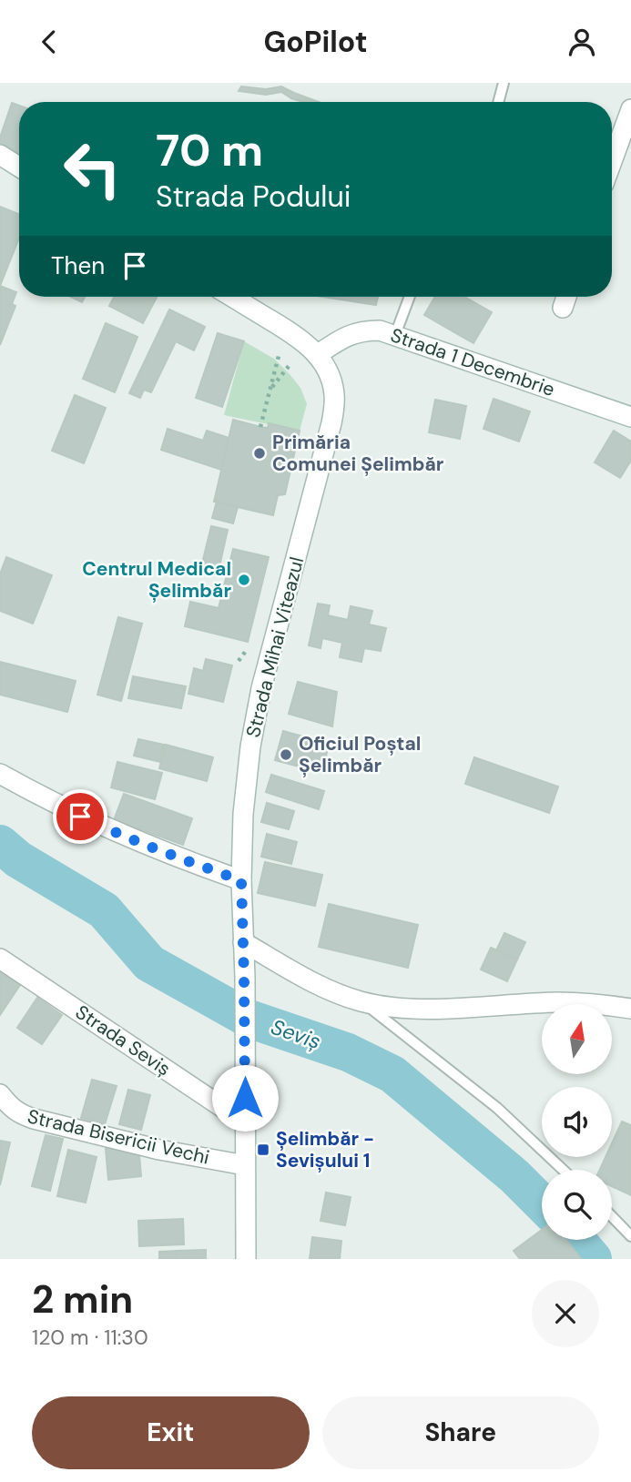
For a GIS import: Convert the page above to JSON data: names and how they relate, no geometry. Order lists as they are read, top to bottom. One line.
{"streets":{"street":["Strada 1 Decembrie","Strada Mihai Viteazul","Strada Seviș","Strada Bisericii Vechi"]},"crossings":[["Strada 1 Decembrie","Strada Mihai Viteazul"],["Strada Mihai Viteazul","Strada Seviș"],["Strada Mihai Viteazul","Strada Bisericii Vechi"]],"water":["Seviș"],"places":{"other":["Primăria Comunei Șelimbăr","Centrul Medical Șelimbăr","Oficiul Poștal Șelimbăr"],"transit":["Șelimbăr - Sevișului 1"]},"north":"top","page":{"header":"GoPilot","turn":["70 m","Strada Podului"],"then":"Then","heading":["2 min","120 m · 11:30"],"buttons":["Exit","Share"]}}
